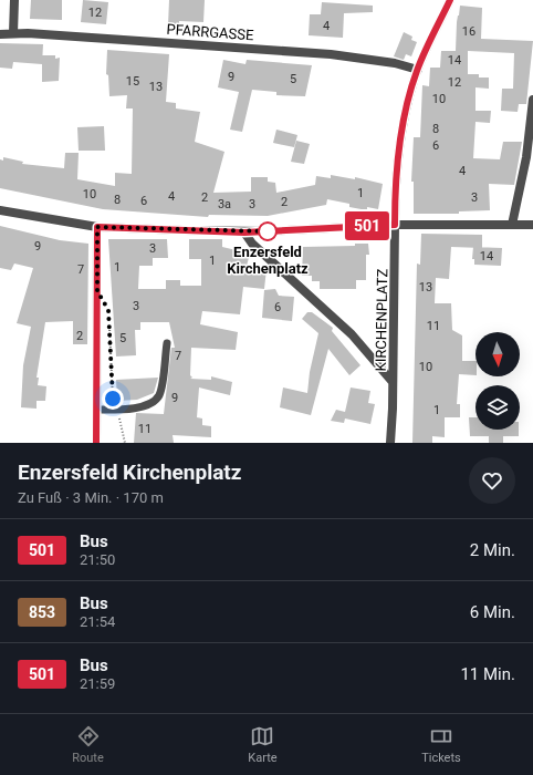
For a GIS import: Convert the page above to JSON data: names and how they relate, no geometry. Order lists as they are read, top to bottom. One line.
{"streets":{"street":["PFARRGASSE","KIRCHENPLATZ"]},"crossings":[["PFARRGASSE","KIRCHENPLATZ"]],"places":["Enzersfeld Kirchenplatz"],"lines":["bus line 501"],"house_numbers":["12","4","16","14","9","5","15","12","13","10","8","6","4","1","10","4","2","3","8","6","2","3a","3","9","3","14","1","1","7","13","3","6","11","2","5","7","10","9","1","11"],"north":"bottom","page":{"on_map":"501","heading":["Enzersfeld Kirchenplatz","Zu Fuß · 3 Min. · 170 m"],"list":[{"mark":"501","name":"Bus","note":"21:50","value":"2 Min."},{"mark":"853","name":"Bus","note":"21:54","value":"6 Min."},{"mark":"501","name":"Bus","note":"21:59","value":"11 Min."}],"tabs":["Route","Karte","Tickets"]}}
